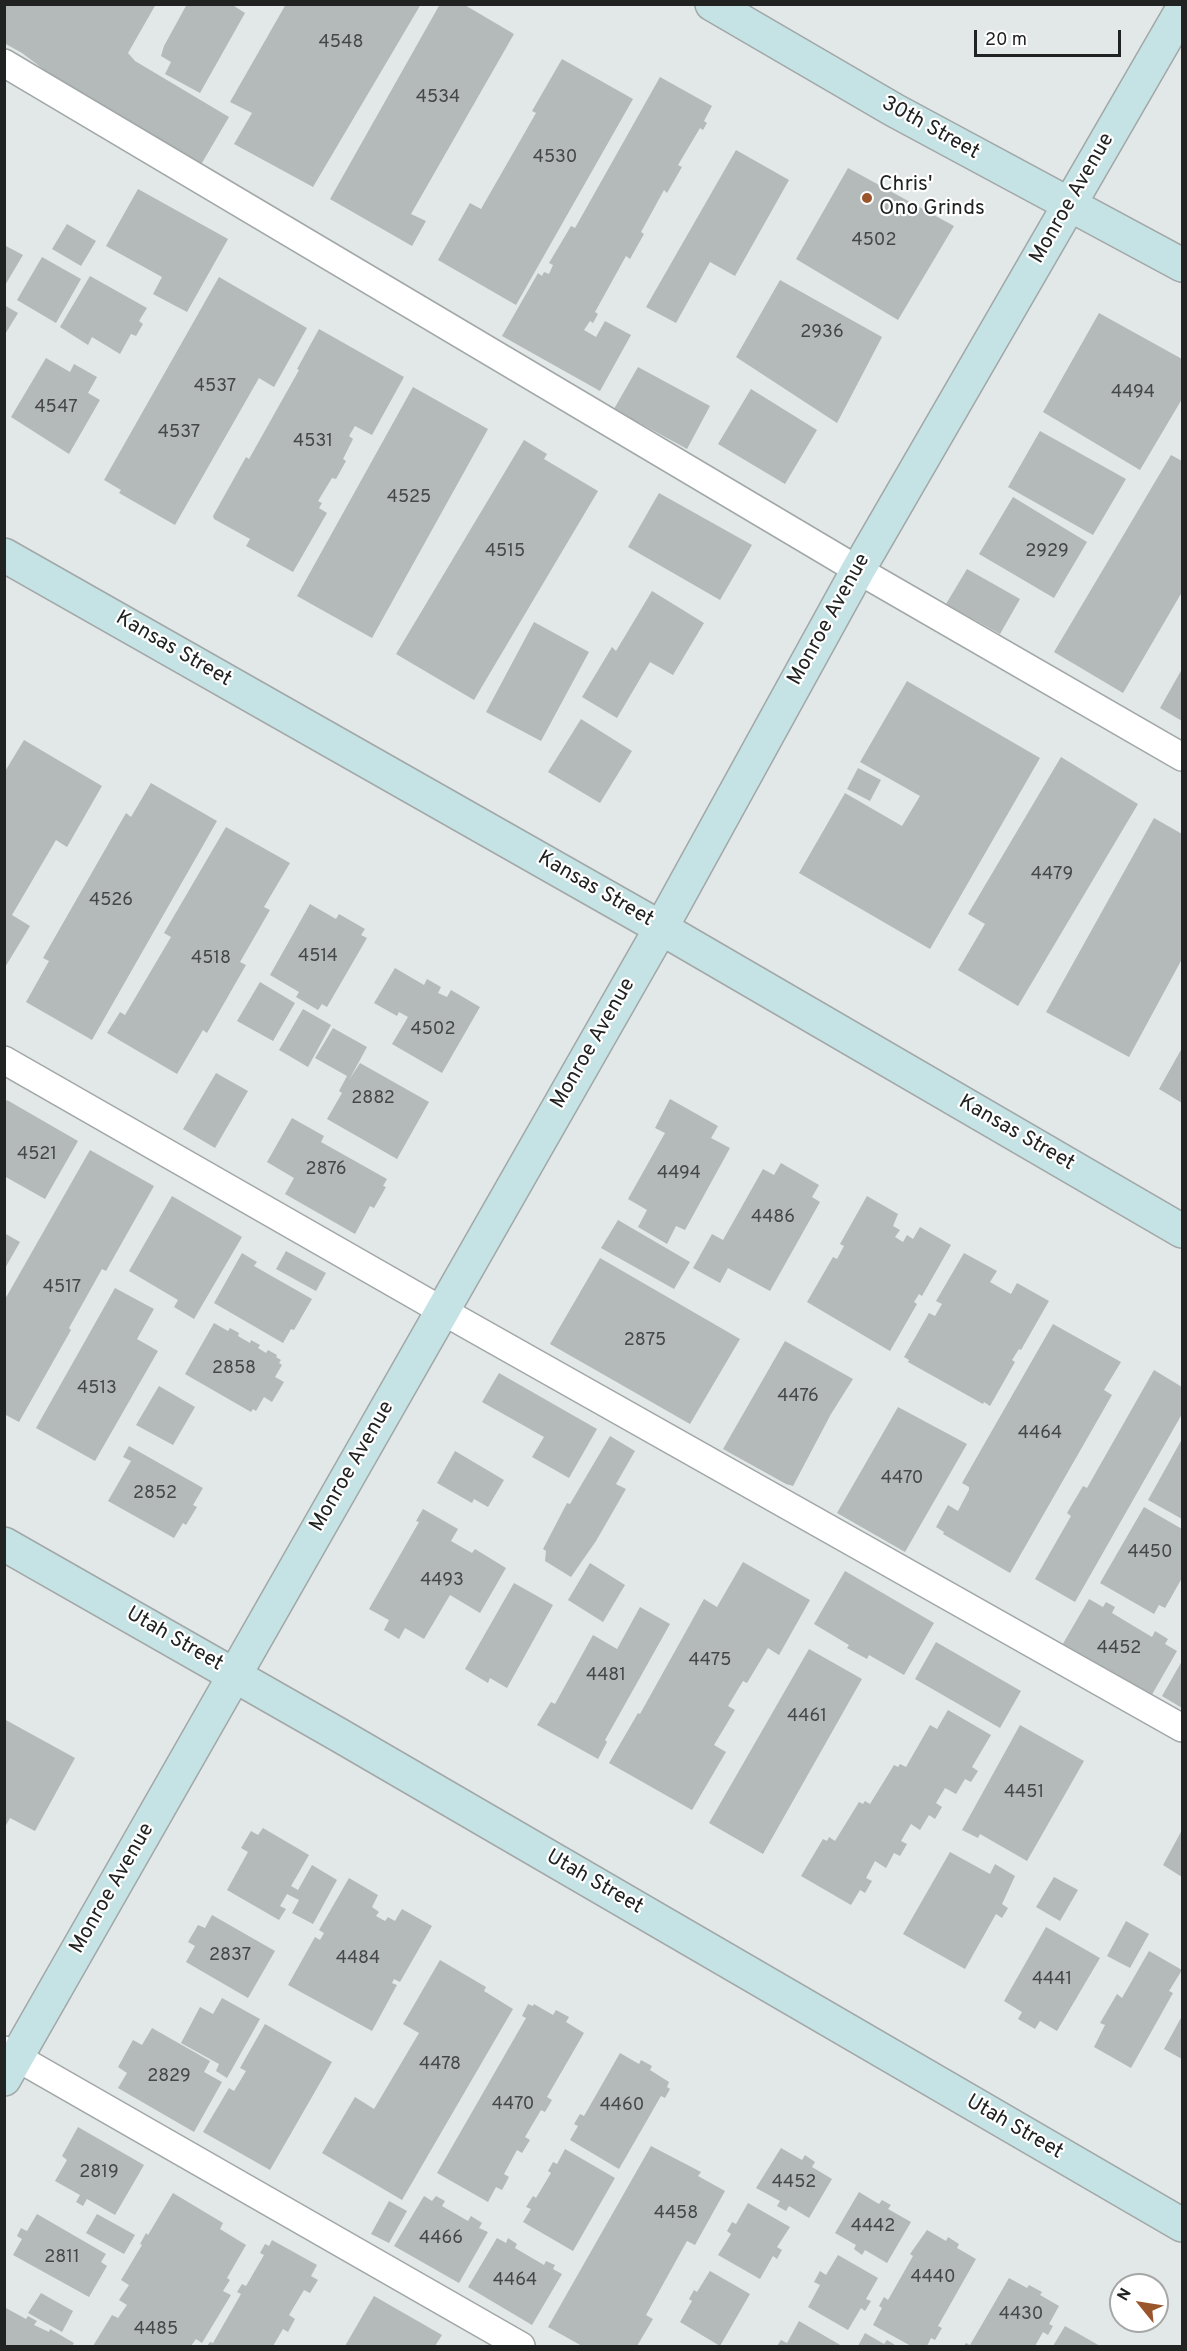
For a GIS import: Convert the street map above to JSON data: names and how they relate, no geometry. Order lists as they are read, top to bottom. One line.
{"streets":{"street":["30th Street","Monroe Avenue","Kansas Street","Utah Street"]},"crossings":[["30th Street","Monroe Avenue"],["Monroe Avenue","Kansas Street"],["Monroe Avenue","Utah Street"]],"places":["Chris' Ono Grinds"],"house_numbers":["4548","4534","4530","4502","2936","4537","4494","4547","4537","4531","4525","4515","2929","4479","4526","4514","4518","4502","2882","4521","2876","4494","4486","4517","2875","2858","4513","4476","4464","4470","2852","4450","4493","4452","4475","4481","4461","4451","2837","4484","4441","4478","2829","4470","4460","2819","4452","4458","4442","4466","2811","4440","4464","4430","4485"],"scale_bar":"20 m","north":"top left"}
